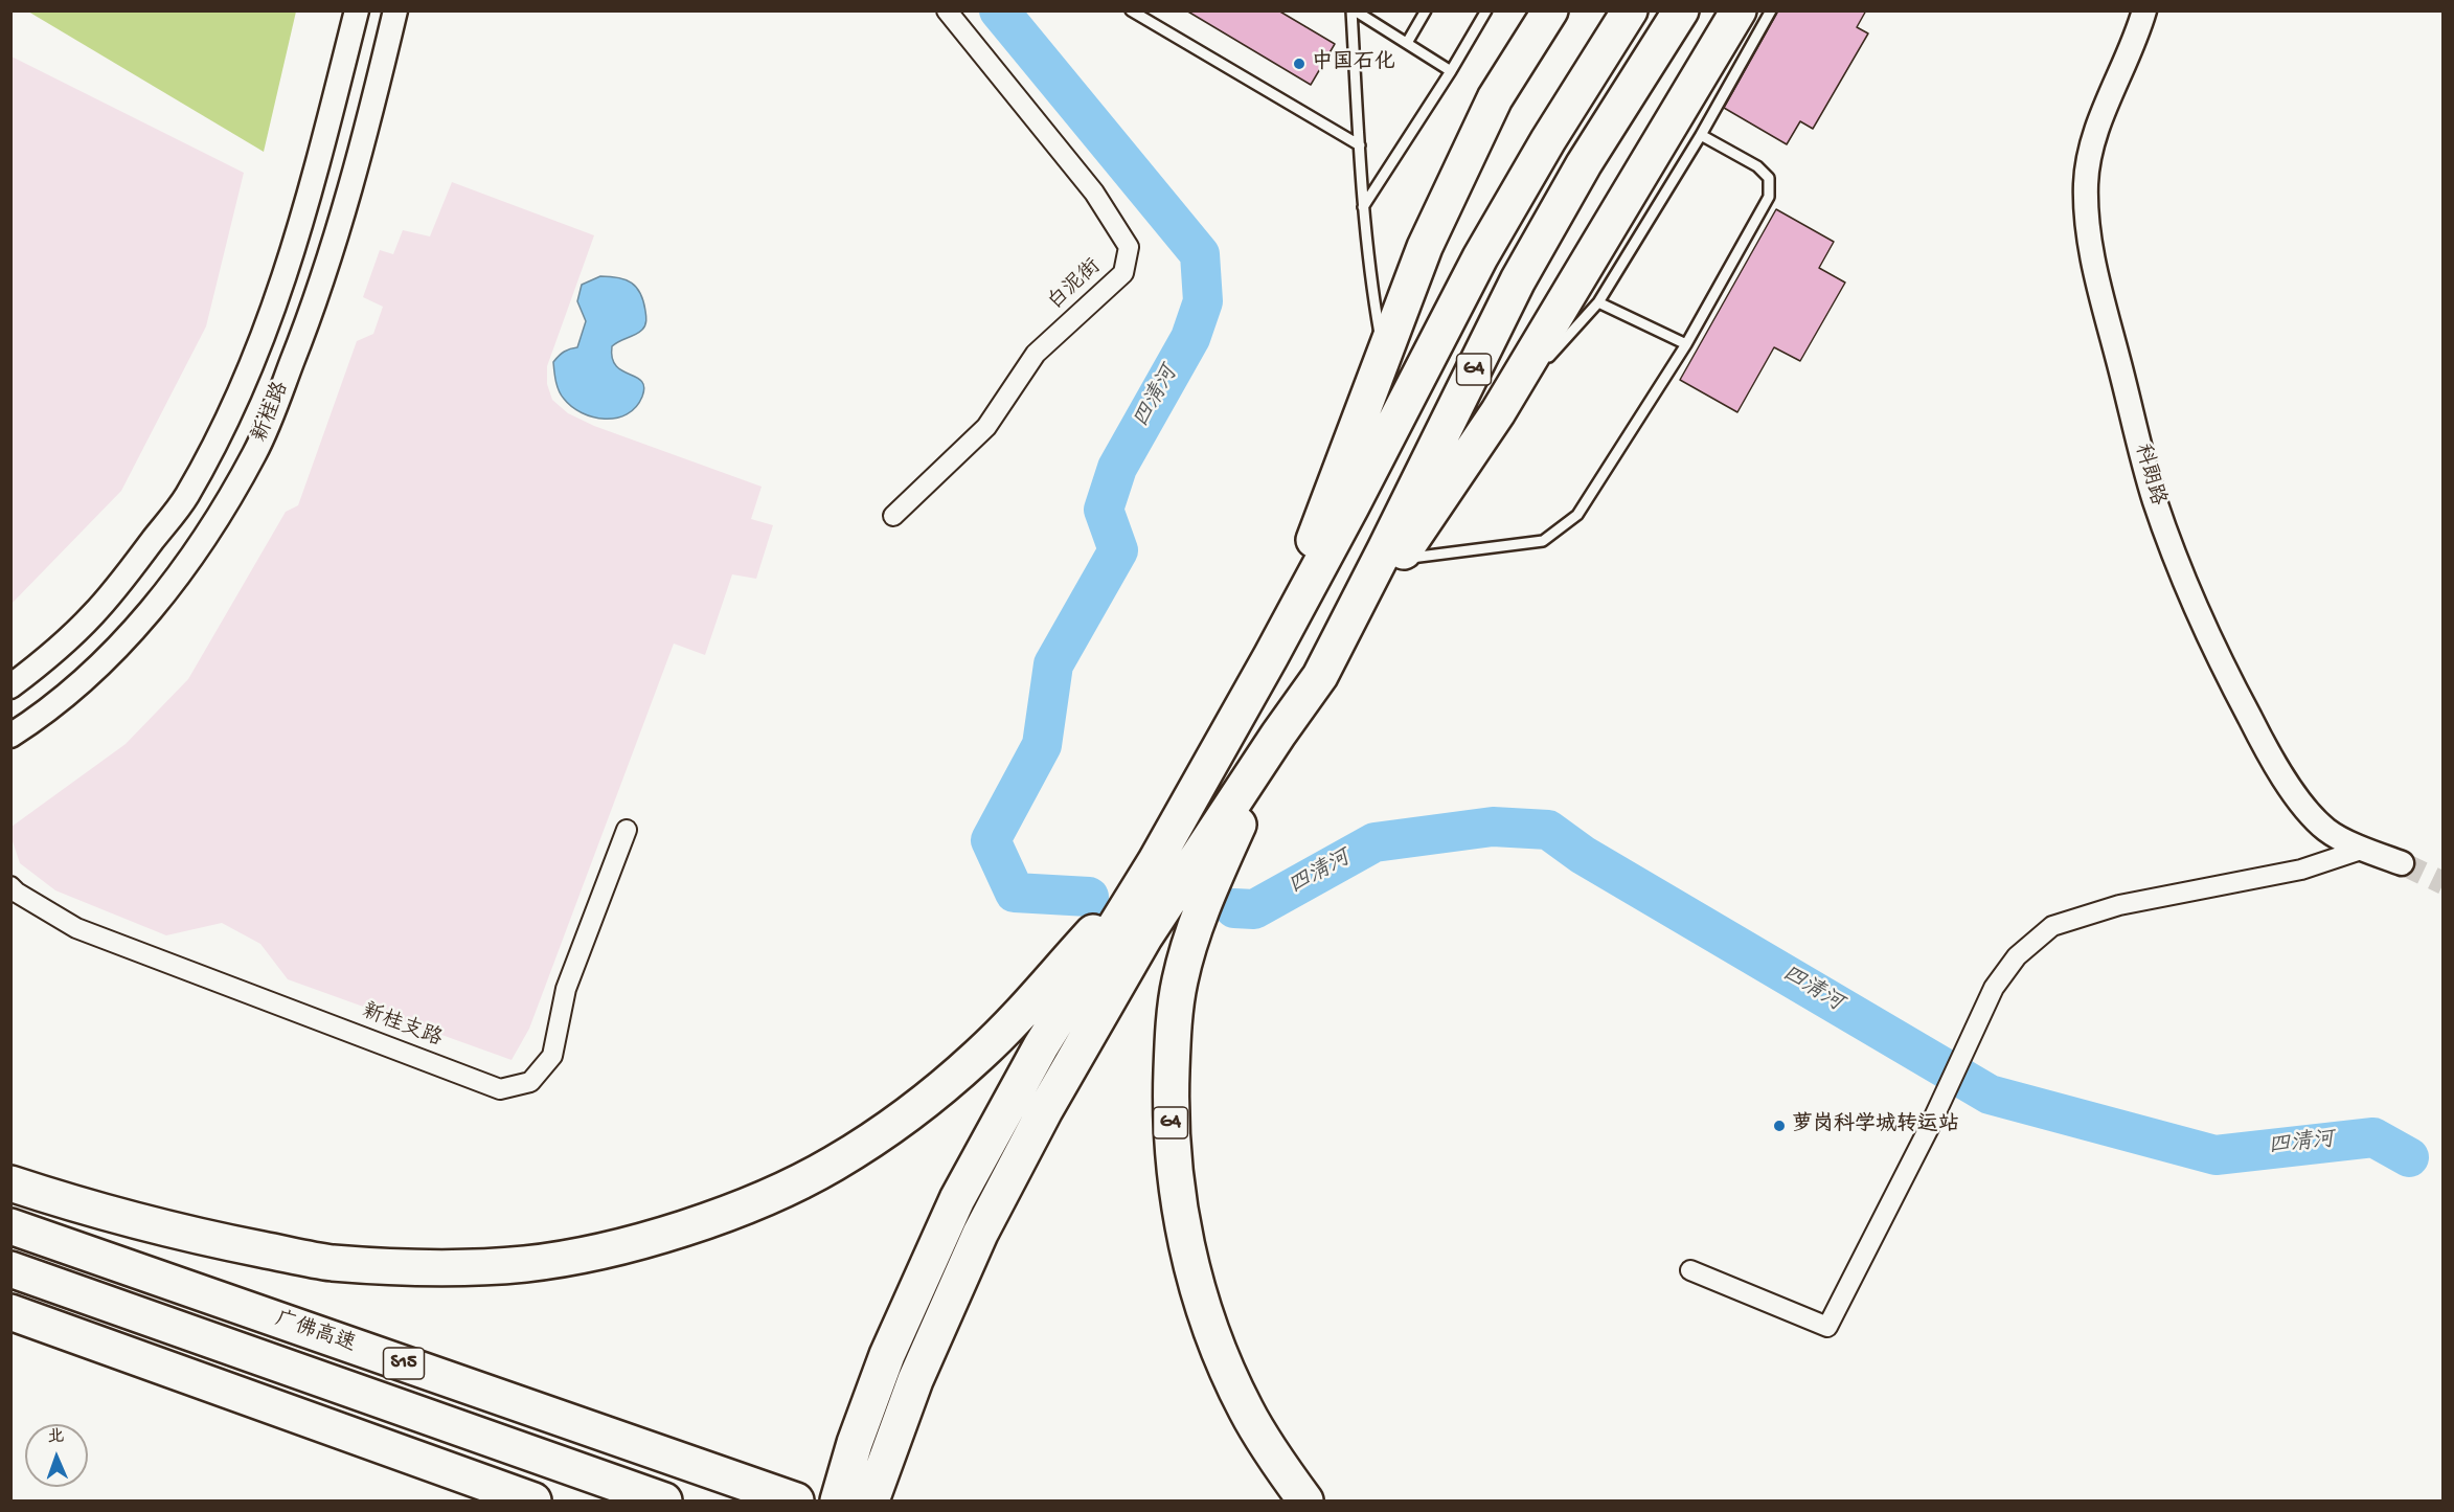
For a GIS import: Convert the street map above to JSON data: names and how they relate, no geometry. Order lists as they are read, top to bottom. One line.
{"streets":{"highway":["G4","广佛高速","S15"],"street":["白泥街","新桂路","科朗路","新桂支路"]},"water":["四清河"],"places":["中国石化","萝岗科学城转运站"],"north":"top"}
